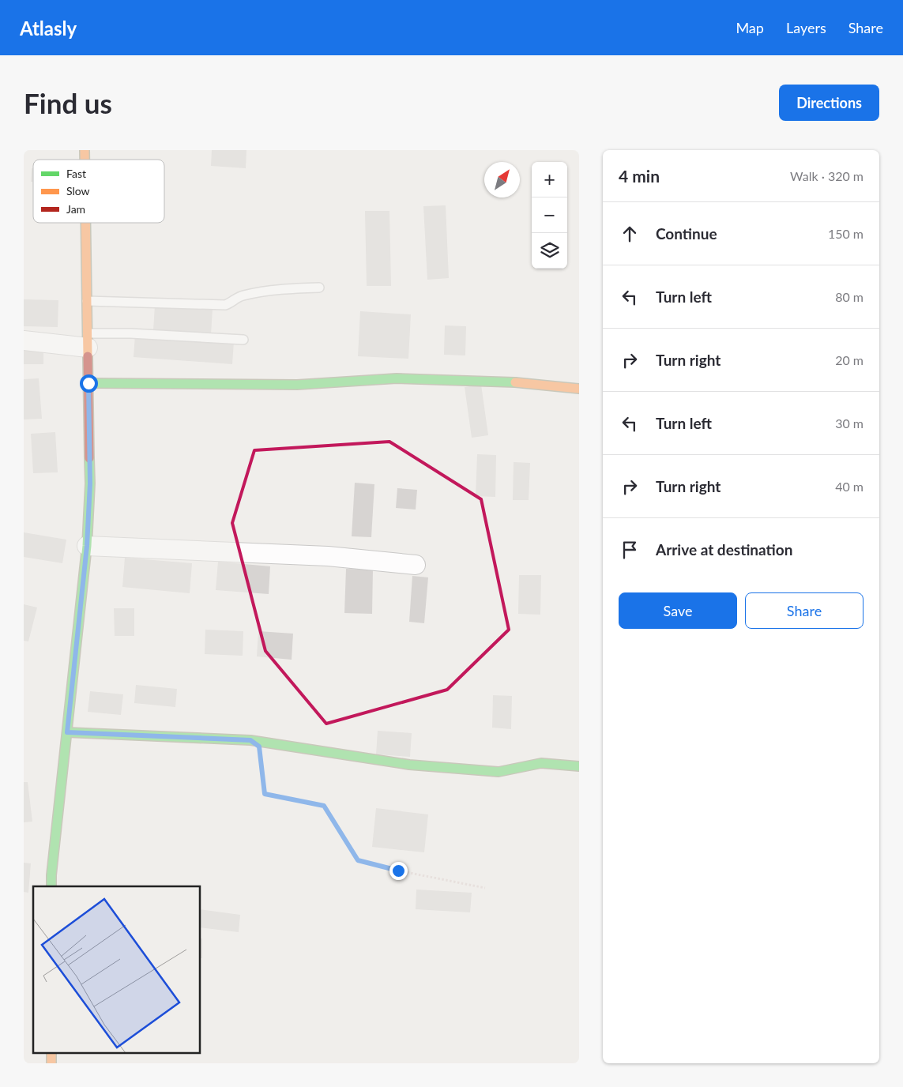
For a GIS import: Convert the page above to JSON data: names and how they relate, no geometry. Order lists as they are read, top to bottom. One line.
{"legend":["Fast","Slow","Jam"],"north":"top right","page":{"header":"Atlasly","nav":["Map","Layers","Share"],"buttons":["Directions",["Save","Share"]],"title":"Find us","heading":["4 min","Walk · 320 m"],"map_buttons":["+","−"],"list":[["Continue","150 m"],["Turn left","80 m"],["Turn right","20 m"],["Turn left","30 m"],["Turn right","40 m"],"Arrive at destination"]}}
